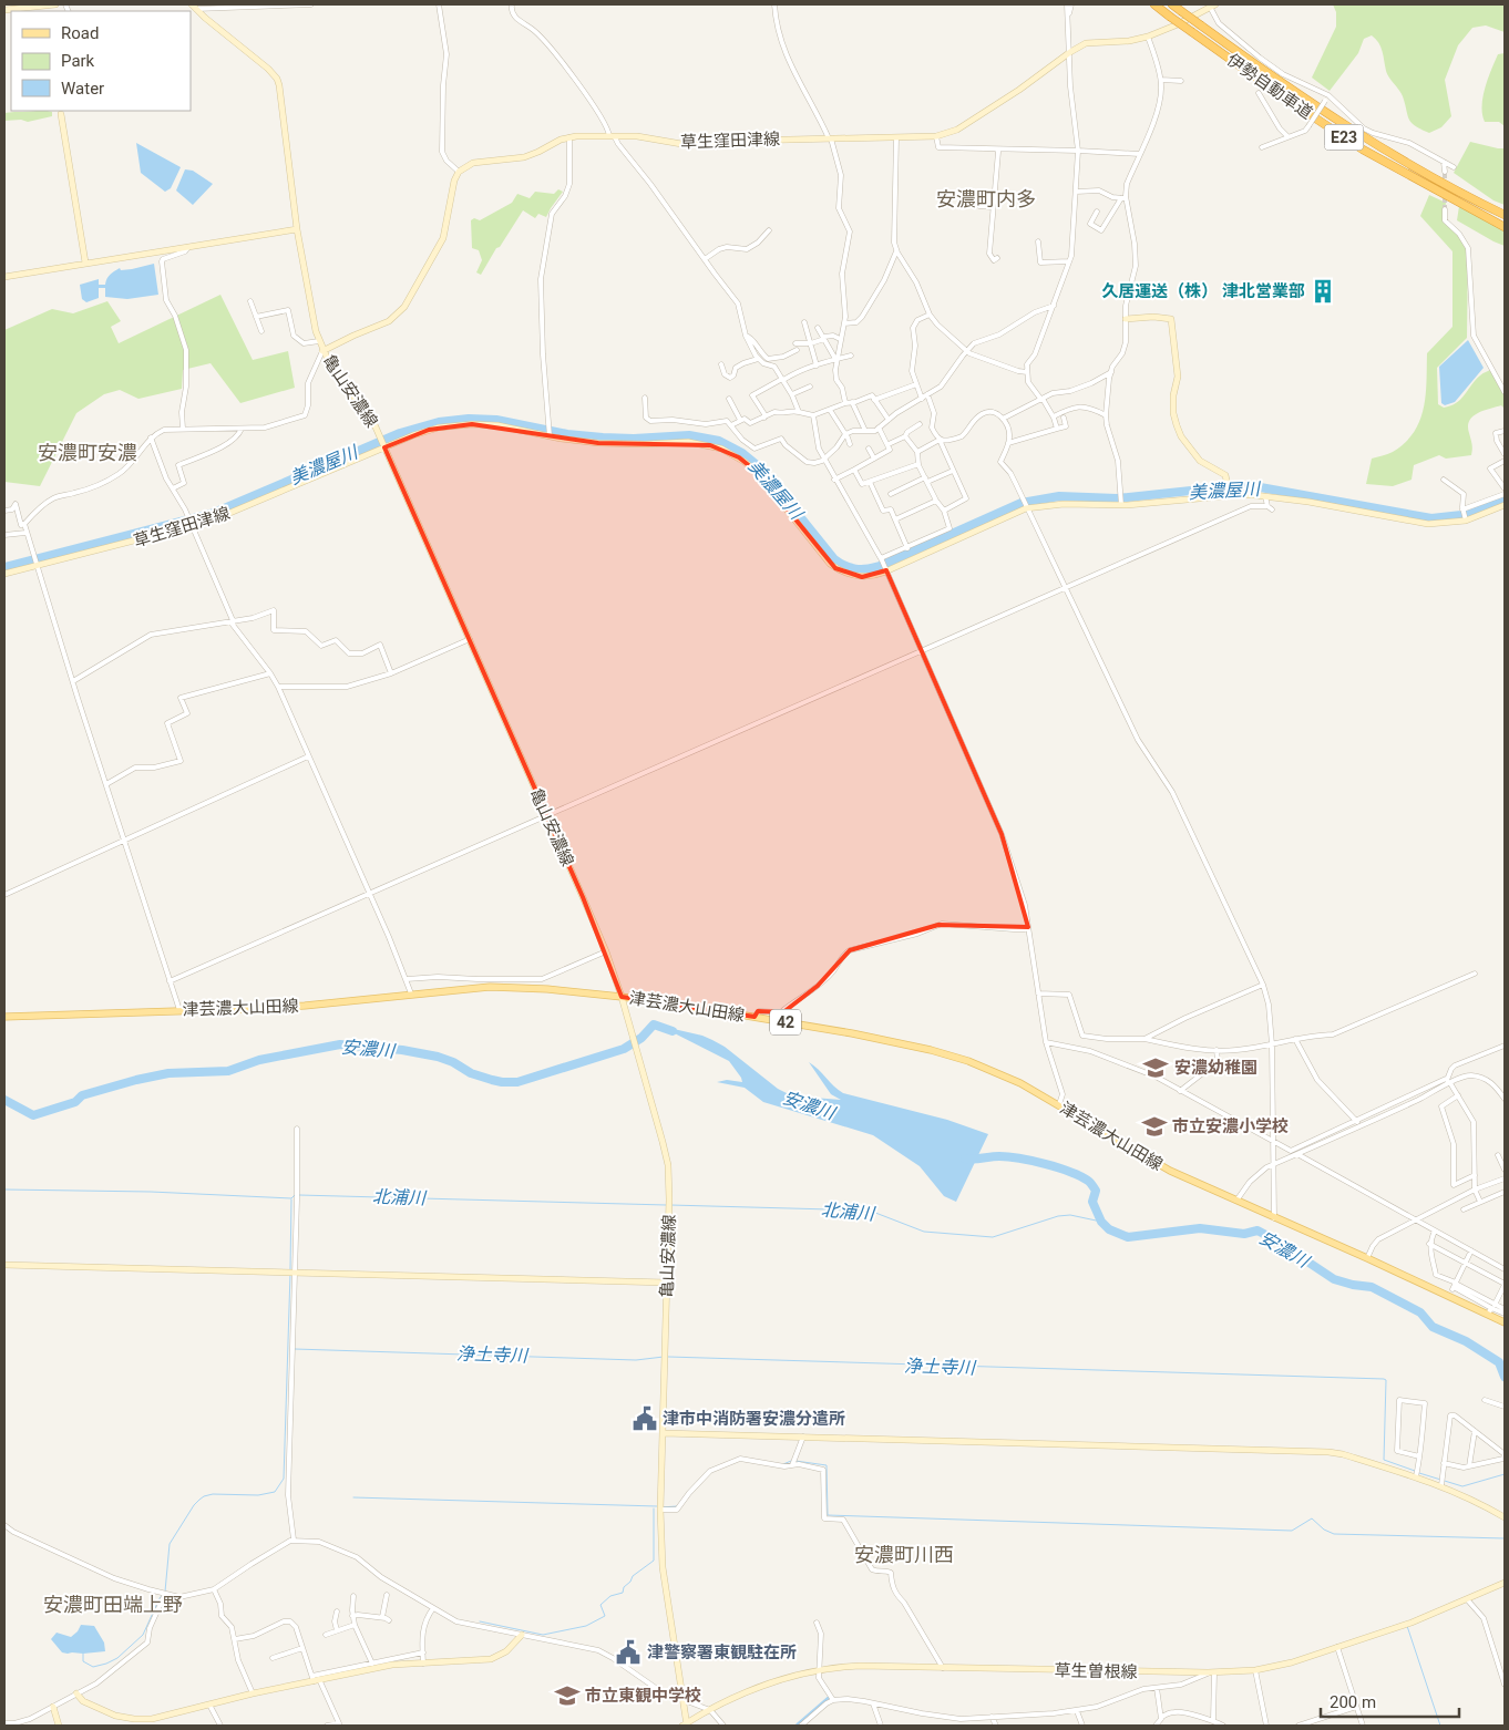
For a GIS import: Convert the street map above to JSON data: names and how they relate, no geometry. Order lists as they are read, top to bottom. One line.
{"streets":{"highway":["伊勢自動車道","E23"],"main road":["草生窪田津線","亀山安濃線","津芸濃大山田線","42","草生曽根線"]},"crossings":[["草生窪田津線","亀山安濃線"],["亀山安濃線","津芸濃大山田線"],["亀山安濃線","草生曽根線"]],"districts":["安濃町内多","安濃町安濃","安濃町川西","安濃町田端上野"],"water":["美濃屋川","安濃川","北浦川","浄土寺川"],"places":{"building":["久居運送（株） 津北営業部"],"school or university":["安濃幼稚園","市立安濃小学校","市立東観中学校"],"public building":["津市中消防署安濃分遣所","津警察署東観駐在所"]},"legend":["Road","Park","Water"],"scale_bar":"200 m"}
